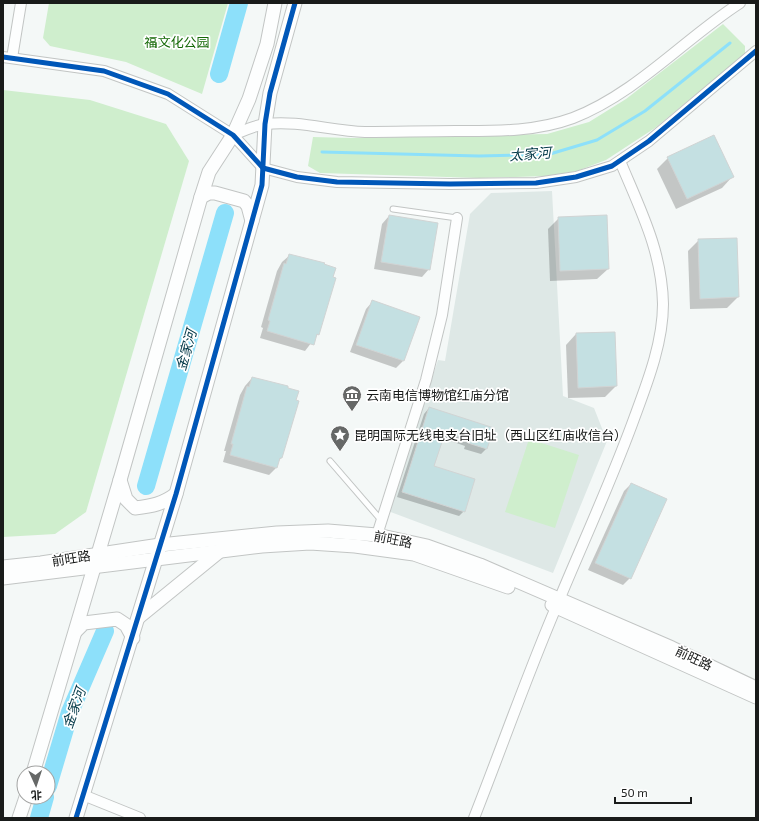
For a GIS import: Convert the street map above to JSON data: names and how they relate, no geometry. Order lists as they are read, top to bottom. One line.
{"streets":{"street":["前旺路"]},"water":["太家河","金家河"],"parks":["福文化公园"],"places":{"museum":["云南电信博物馆红庙分馆"],"place":["昆明国际无线电支台旧址（西山区红庙收信台）"]},"scale_bar":"50 m","north":"bottom"}
